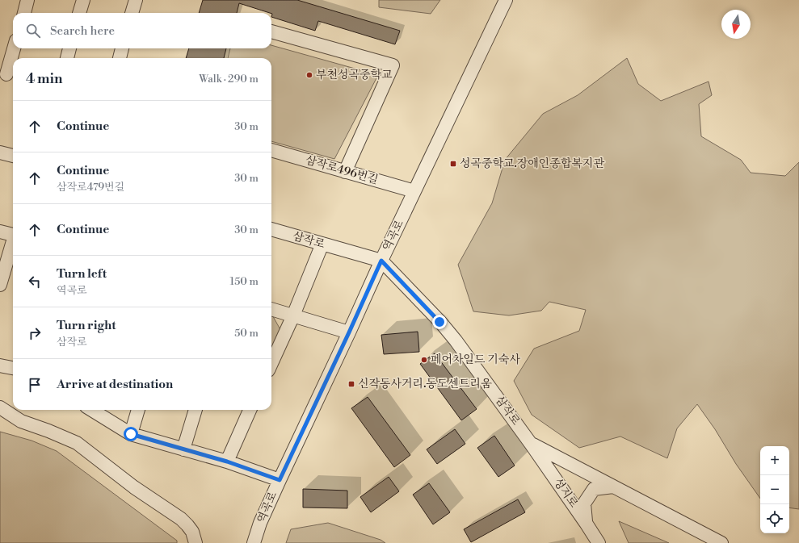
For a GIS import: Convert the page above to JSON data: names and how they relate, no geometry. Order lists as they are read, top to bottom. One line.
{"streets":{"street":["삼작로496번길","역곡로","삼작로","성지로"]},"crossings":[["삼작로496번길","역곡로"],["역곡로","삼작로"],["삼작로","성지로"]],"places":{"other":["부천성곡중학교","페어차일드 기숙사"],"transit":["성곡중학교.장애인종합복지관","신작동사거리.동도센트리움"]},"north":"bottom","page":{"search":"Search here","heading":["4 min","Walk · 290 m"],"list":[["Continue","30 m"],["Continue","삼작로479번길","30 m"],["Continue","30 m"],["Turn left","역곡로","150 m"],["Turn right","삼작로","50 m"],"Arrive at destination"],"map_buttons":["+","−"]}}
